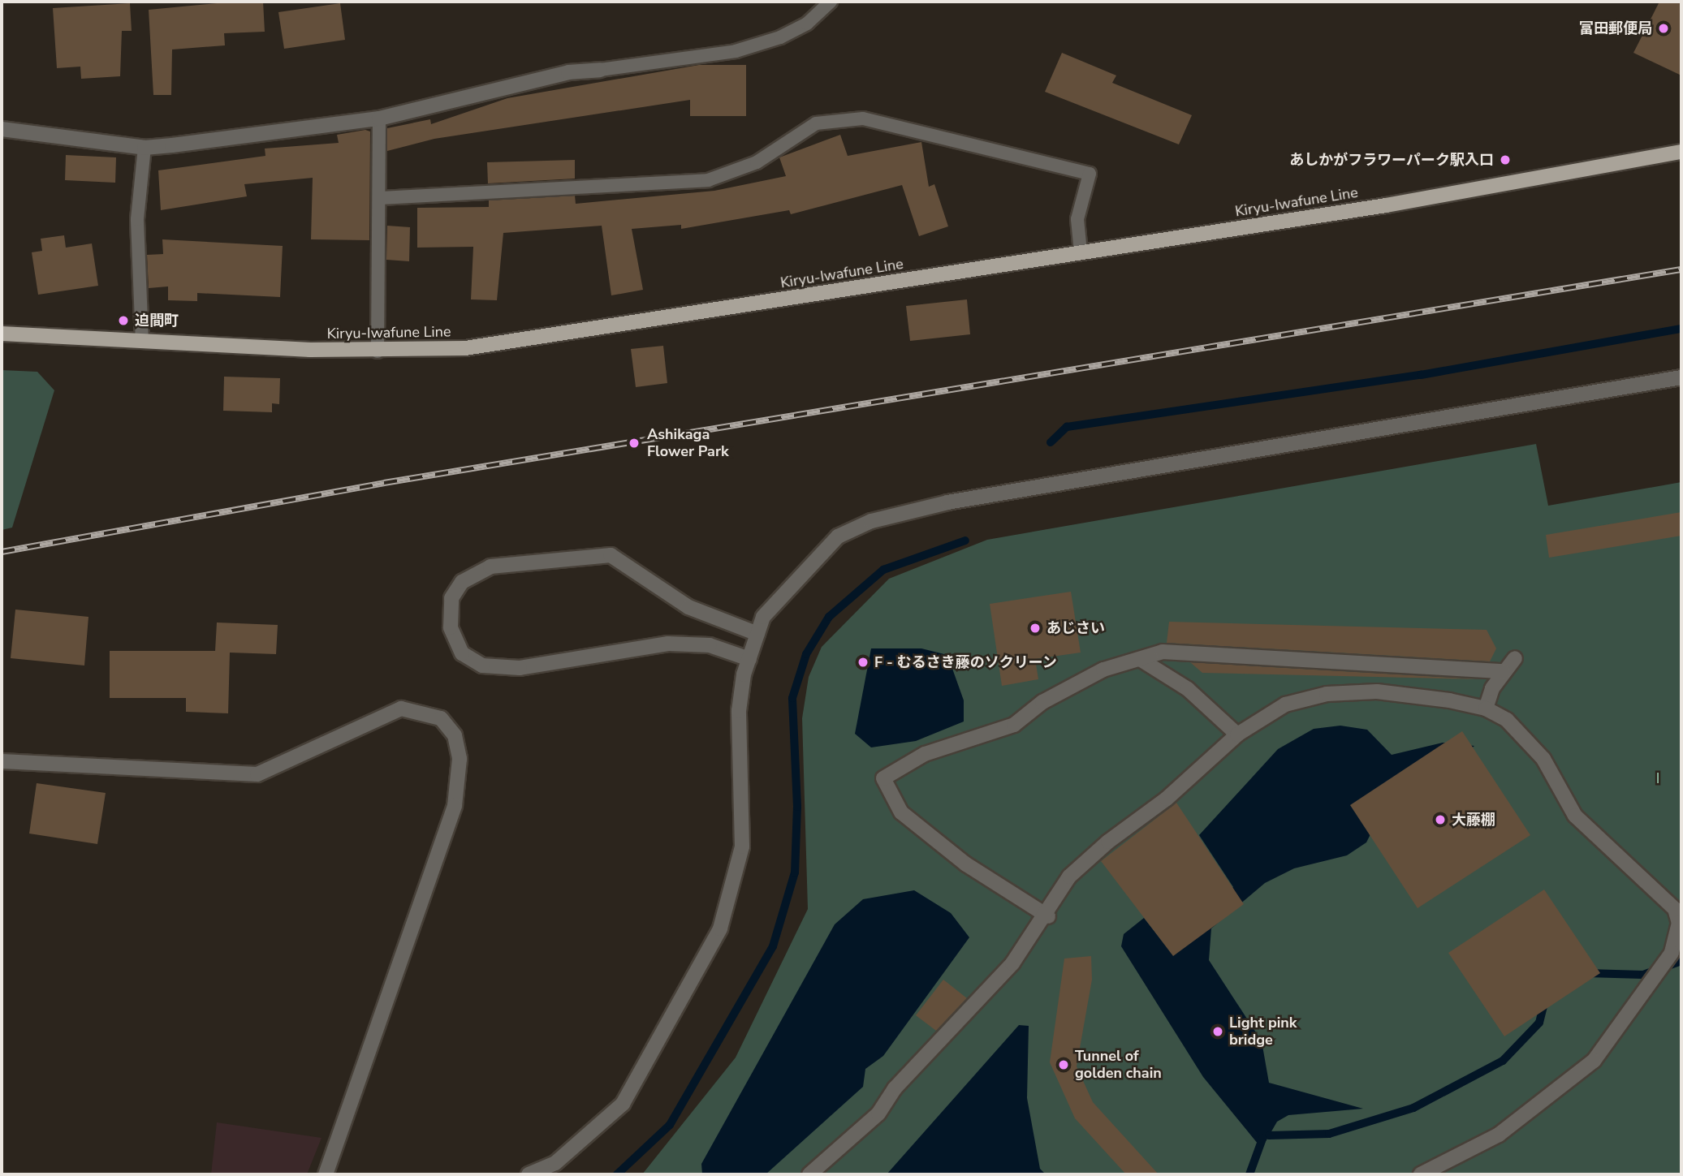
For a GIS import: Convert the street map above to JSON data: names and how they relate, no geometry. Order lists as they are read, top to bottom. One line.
{"streets":{"main road":["Kiryu-Iwafune Line"]},"parks":["I"],"places":["富田郵便局","あしかがフラワーパーク駅入口","迫間町","Ashikaga Flower Park","あじさい","F - むるさき藤のソクリーン","大藤棚","Light pink bridge","Tunnel of golden chain"]}
